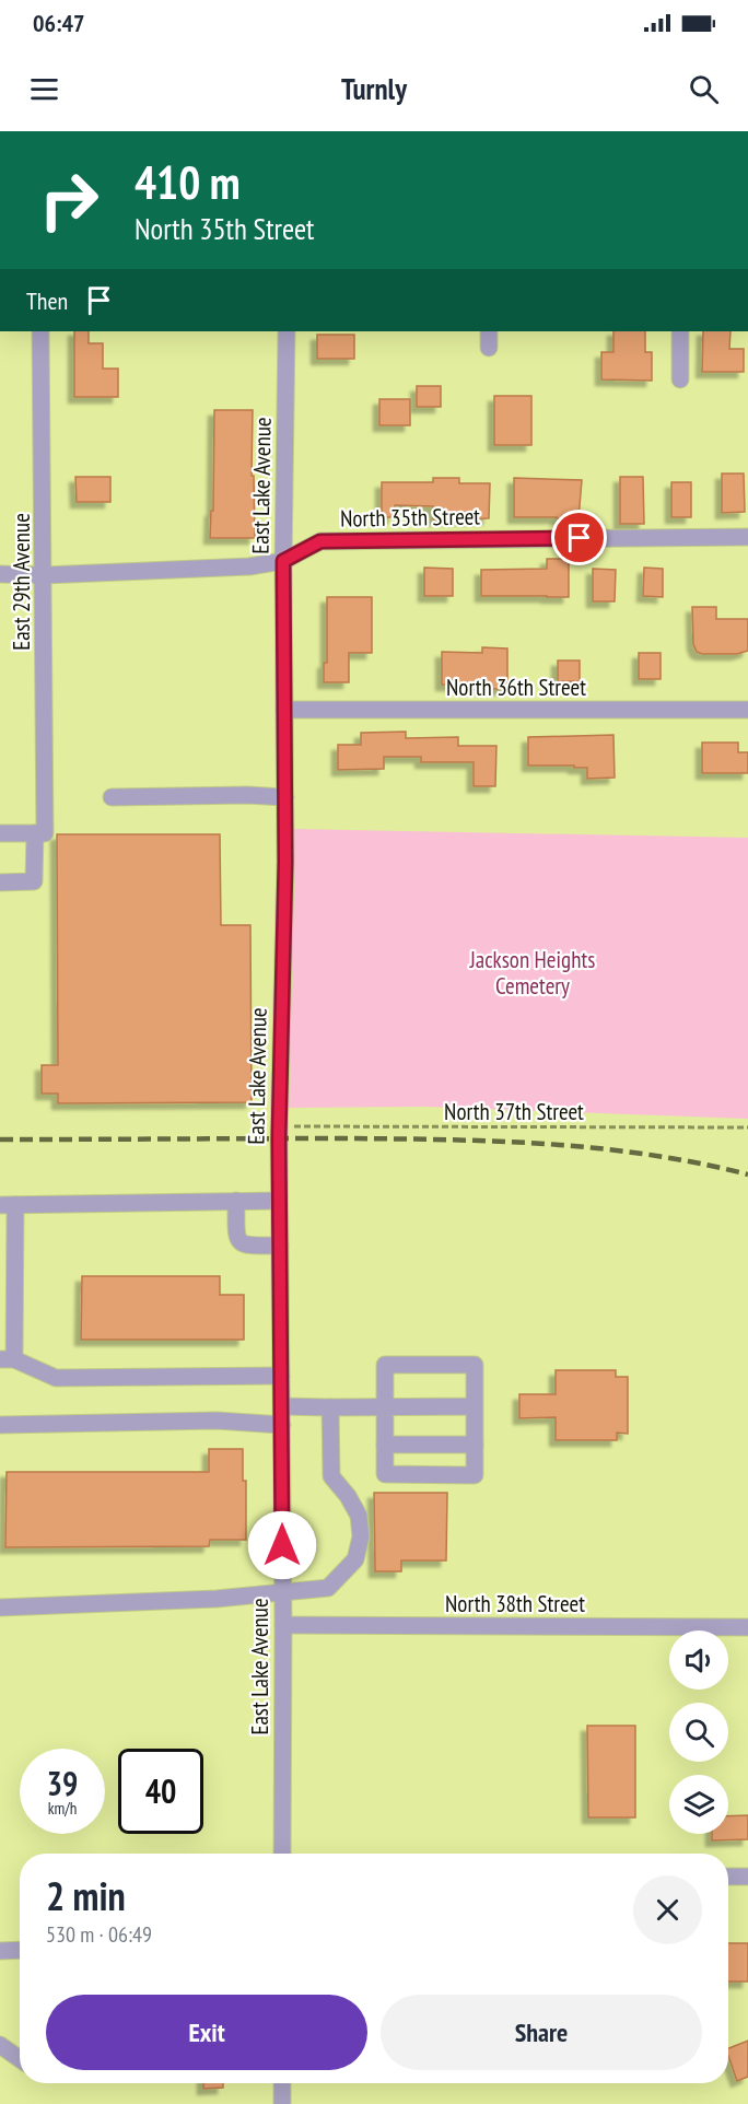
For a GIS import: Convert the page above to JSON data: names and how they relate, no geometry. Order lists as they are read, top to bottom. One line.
{"streets":{"street":["East Lake Avenue","North 35th Street","East 29th Avenue","North 36th Street","North 38th Street"],"path":["North 37th Street"]},"crossings":[["East Lake Avenue","North 35th Street"],["East Lake Avenue","North 36th Street"],["East Lake Avenue","North 37th Street"],["East Lake Avenue","North 38th Street"],["North 35th Street","East 29th Avenue"]],"parks":["Jackson Heights Cemetery"],"page":{"status":"06:47","header":"Turnly","turn":["410 m","North 35th Street"],"then":"Then","speed":"39 km/h","limit":"40","heading":["2 min","530 m · 06:49"],"buttons":["Exit","Share"]}}
